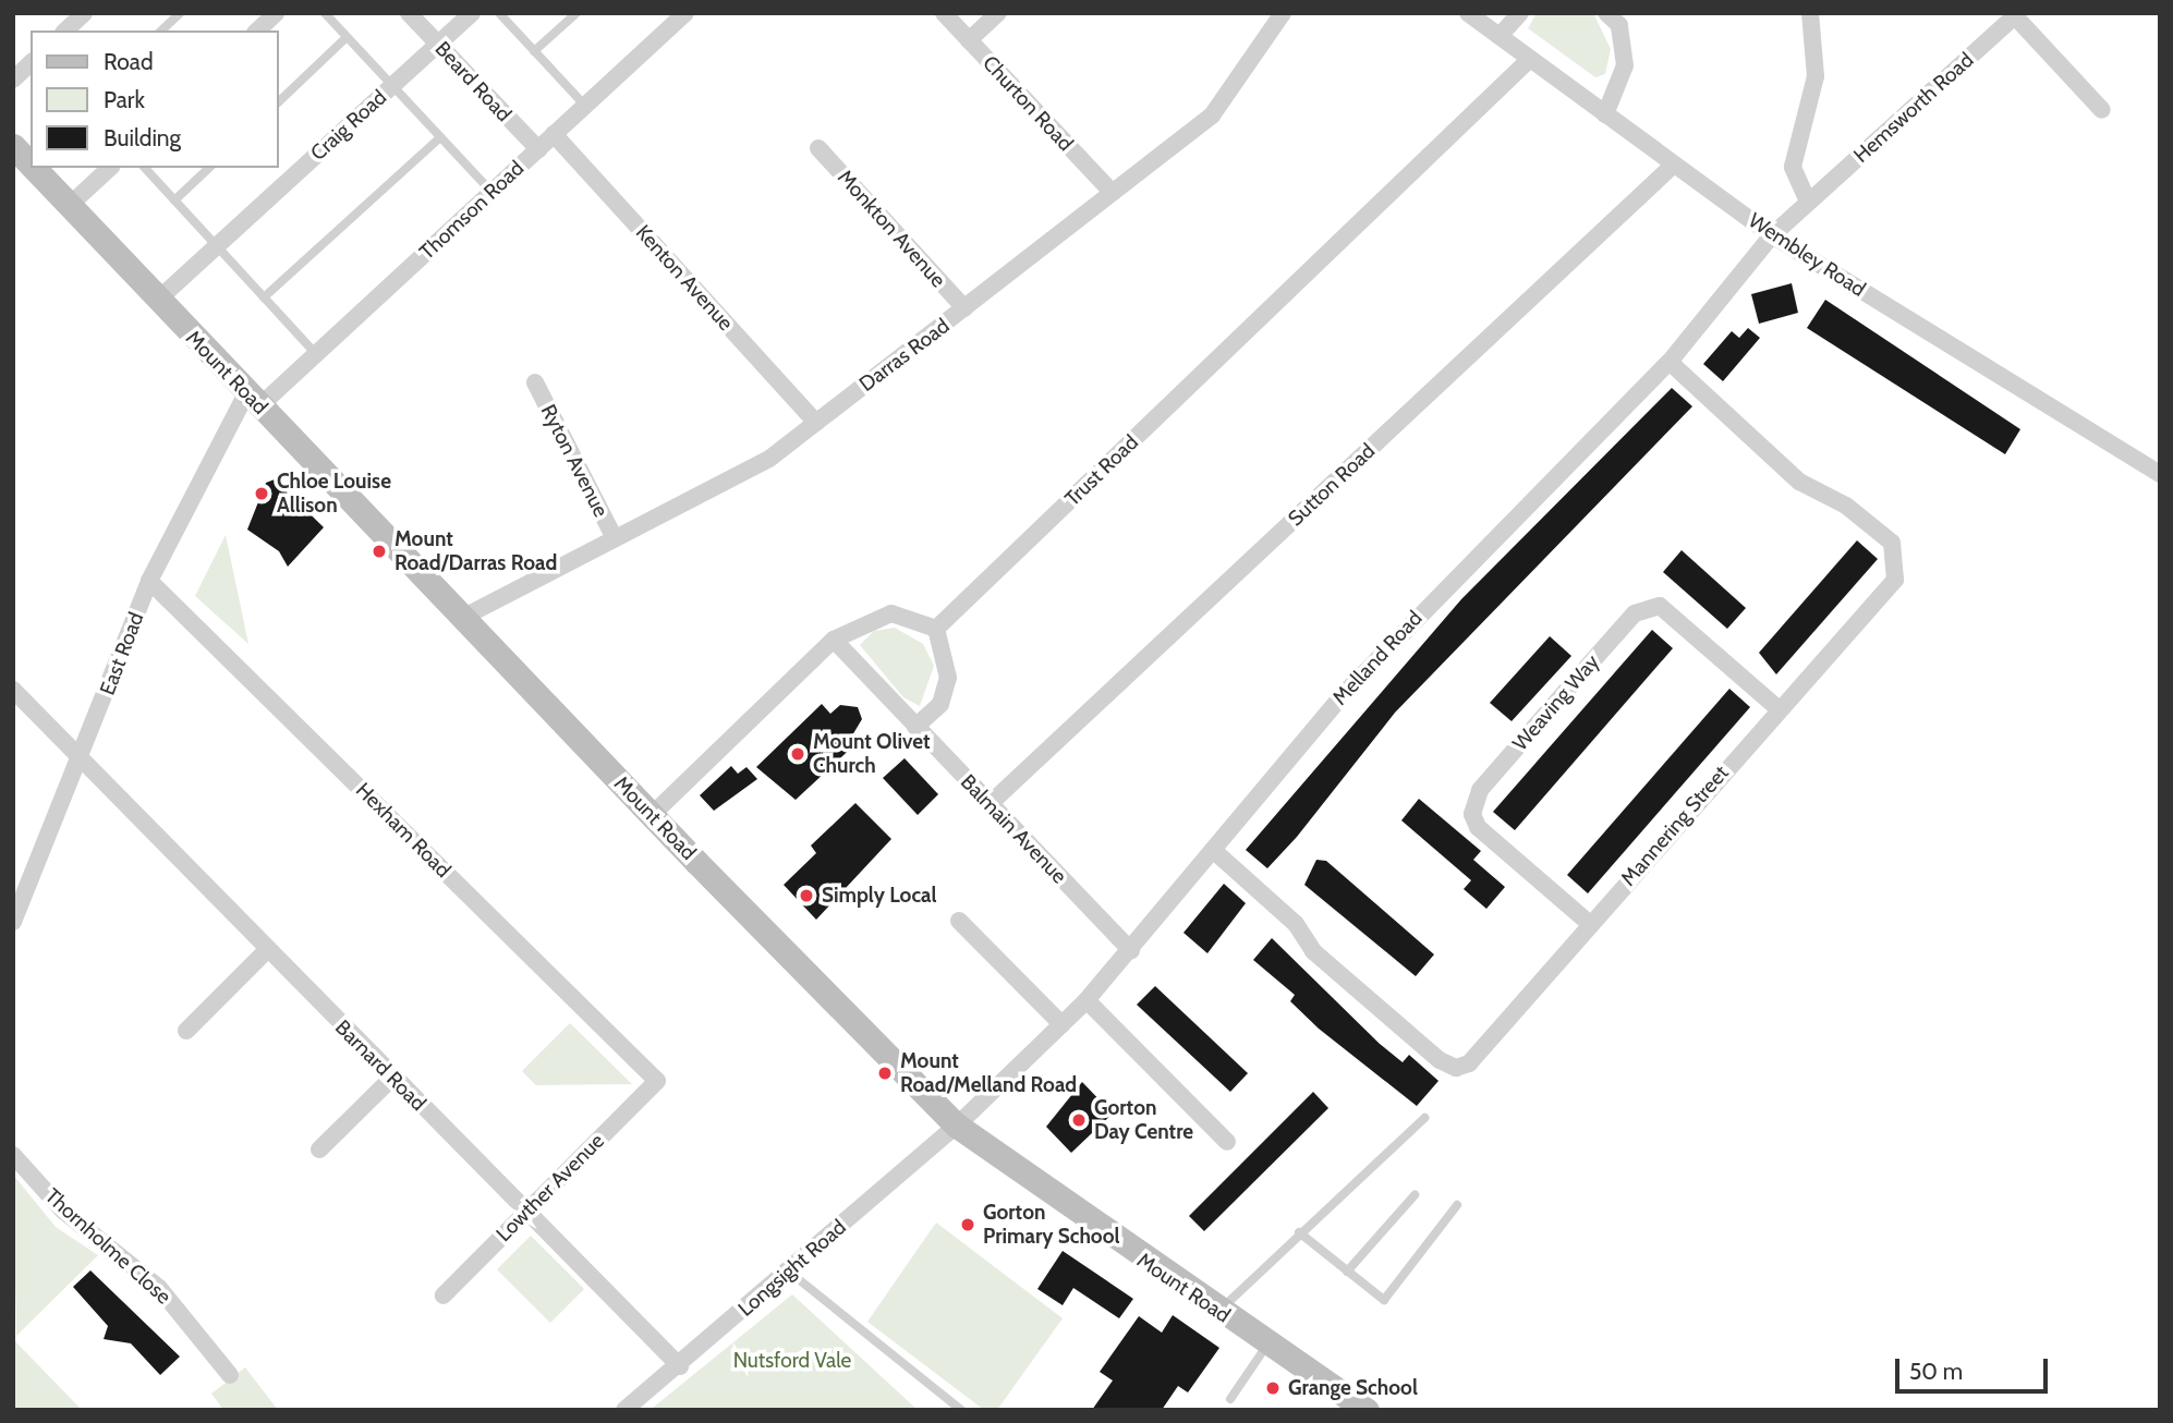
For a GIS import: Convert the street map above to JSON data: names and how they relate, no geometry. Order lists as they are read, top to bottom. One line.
{"streets":{"main road":["Mount Road"],"street":["Beard Road","Churton Road","Hemsworth Road","Craig Road","Thomson Road","Monkton Avenue","Wembley Road","Kenton Avenue","Darras Road","Ryton Avenue","Trust Road","Sutton Road","East Road","Melland Road","Weaving Way","Mannering Street","Balmain Avenue","Hexham Road","Barnard Road","Lowther Avenue","Thornholme Close","Longsight Road"]},"crossings":[["Beard Road","Craig Road"],["Beard Road","Thomson Road"],["Churton Road","Darras Road"],["Hemsworth Road","Melland Road"],["Craig Road","Mount Road"],["Thomson Road","Kenton Avenue"],["Thomson Road","Mount Road"],["Thomson Road","East Road"],["Monkton Avenue","Darras Road"],["Wembley Road","Trust Road"],["Wembley Road","Sutton Road"],["Wembley Road","Melland Road"],["Kenton Avenue","Darras Road"],["Darras Road","Mount Road"],["Darras Road","Ryton Avenue"],["Mount Road","East Road"],["Mount Road","Melland Road"],["Mount Road","Longsight Road"],["Sutton Road","Balmain Avenue"],["East Road","Hexham Road"],["East Road","Barnard Road"],["Melland Road","Mannering Street"],["Melland Road","Balmain Avenue"],["Melland Road","Longsight Road"],["Weaving Way","Mannering Street"],["Hexham Road","Lowther Avenue"],["Barnard Road","Lowther Avenue"],["Barnard Road","Longsight Road"]],"parks":["Nutsford Vale"],"places":["Chloe Louise Allison","Mount Road/Darras Road","Mount Olivet Church","Simply Local","Mount Road/Melland Road","Gorton Day Centre","Gorton Primary School","Grange School"],"legend":["Road","Park","Building"],"scale_bar":"50 m"}
